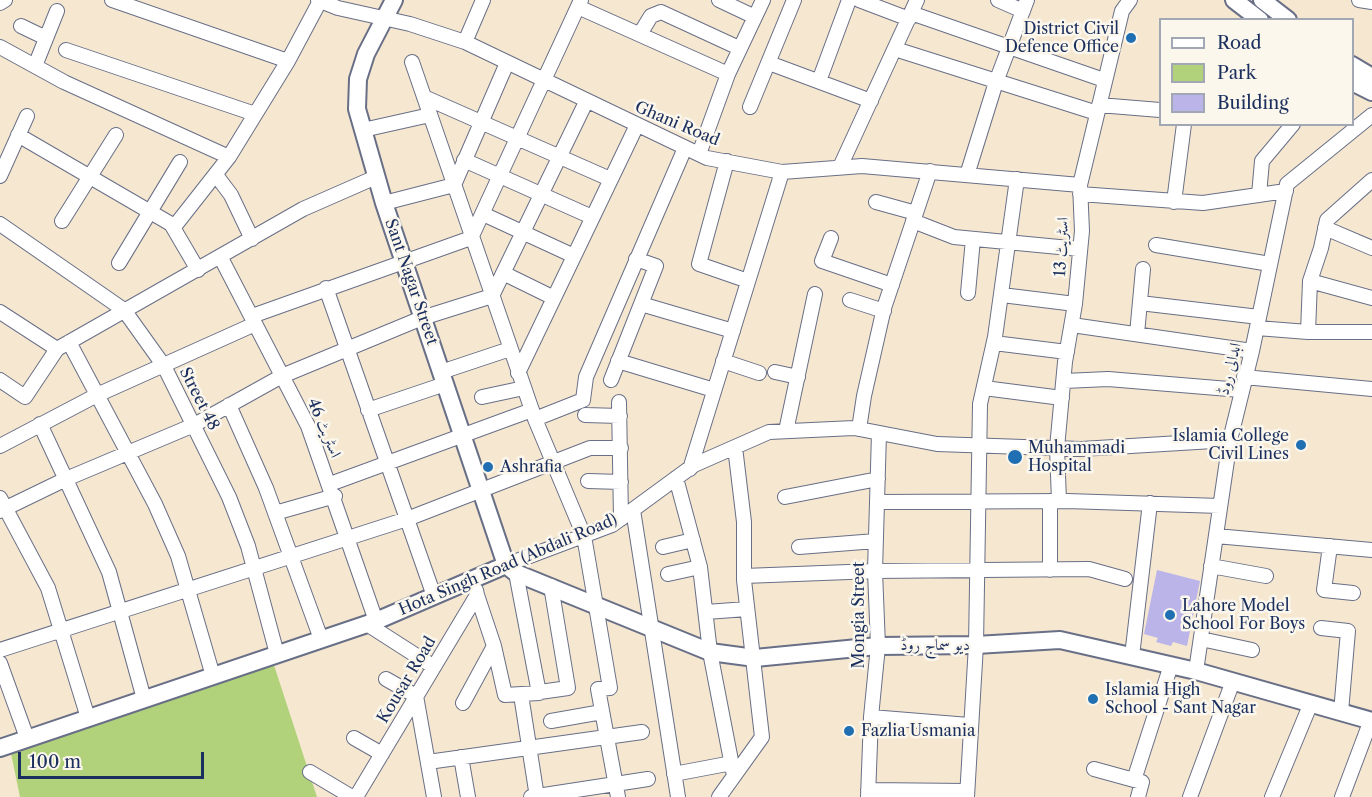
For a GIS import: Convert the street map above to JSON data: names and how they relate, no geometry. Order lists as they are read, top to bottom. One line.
{"streets":{"main road":["Sant Nagar Street","Hota Singh Road (Abdali Road)","دیو سماج روڈ"],"street":["Ghani Road","اسٹریٹ 13","ابدالی روڈ","Street 48","اسٹریٹ 46","Mongia Street","Kousar Road"]},"crossings":[["Ghani Road","اسٹریٹ 13"],["Ghani Road","Sant Nagar Street"],["Ghani Road","ابدالی روڈ"],["اسٹریٹ 13","Hota Singh Road (Abdali Road)"],["Sant Nagar Street","Hota Singh Road (Abdali Road)"],["Sant Nagar Street","دیو سماج روڈ"],["ابدالی روڈ","Hota Singh Road (Abdali Road)"],["ابدالی روڈ","دیو سماج روڈ"],["Street 48","Hota Singh Road (Abdali Road)"],["اسٹریٹ 46","Hota Singh Road (Abdali Road)"],["Hota Singh Road (Abdali Road)","Mongia Street"],["Hota Singh Road (Abdali Road)","دیو سماج روڈ"],["Hota Singh Road (Abdali Road)","Kousar Road"],["Mongia Street","دیو سماج روڈ"]],"places":["District Civil Defence Office","Islamia College Civil Lines","Muhammadi Hospital","Ashrafia","Lahore Model School For Boys","Islamia High School - Sant Nagar","Fazlia Usmania"],"legend":["Road","Park","Building"],"scale_bar":"100 m"}
